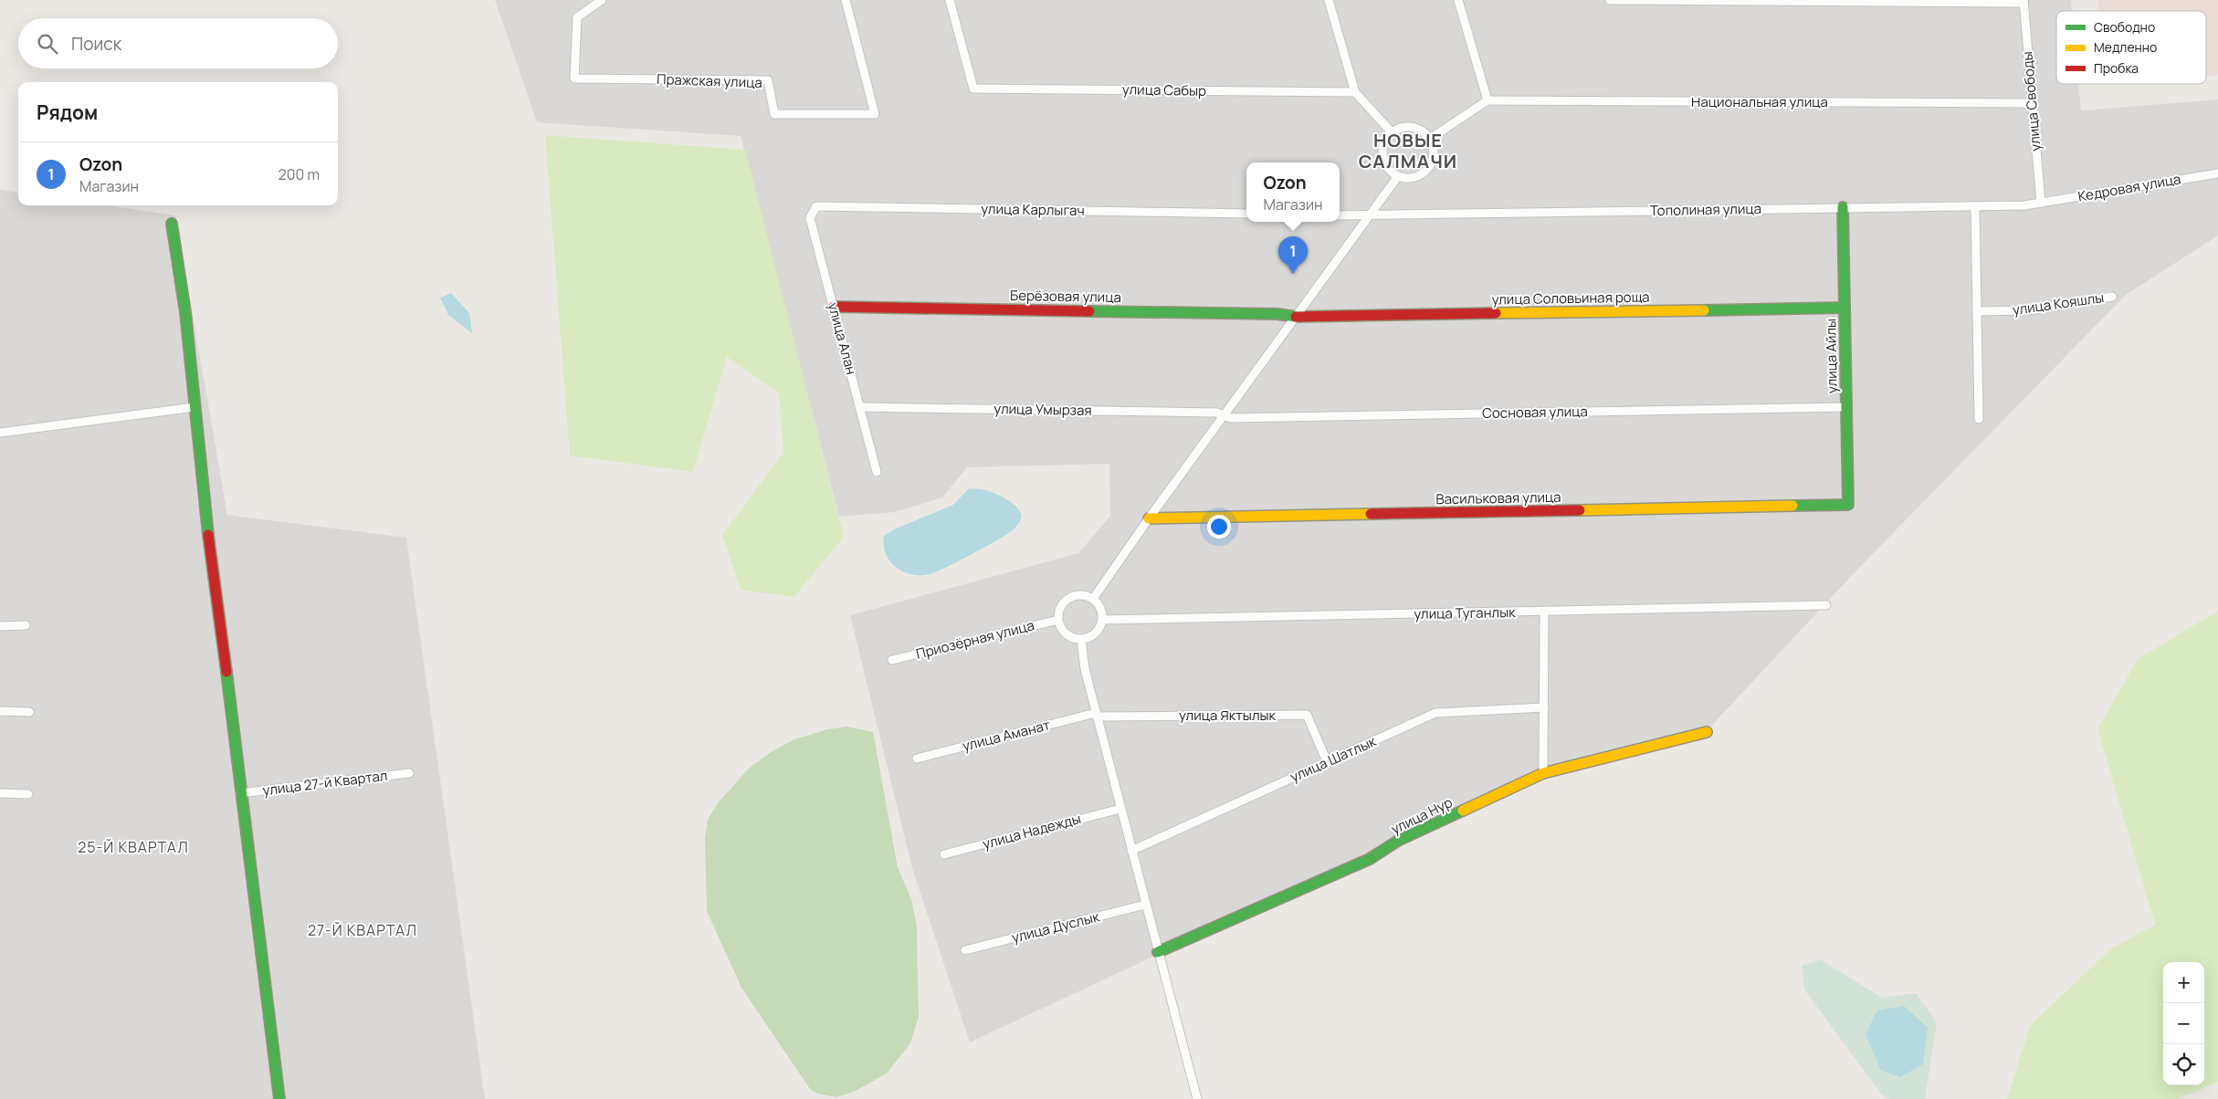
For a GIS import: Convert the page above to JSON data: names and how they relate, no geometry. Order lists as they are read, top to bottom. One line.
{"streets":{"street":["Пражская улица","улица Сабыр","улица Свободы","Национальная улица","Кедровая улица","улица Карлыгач","Тополиная улица","Берёзовая улица","улица Соловьиная роща","улица Кояшлы","улица Алан","улица Айлы","улица Умырзая","Сосновая улица","Васильковая улица","улица Туганлык","Приозёрная улица","улица Яктылык","улица Аманат","улица Шатлык","улица 27-й Квартал","улица Нур","улица Надежды","улица Дуслык"]},"crossings":[["улица Свободы","Национальная улица"],["улица Свободы","Кедровая улица"],["улица Свободы","Тополиная улица"],["Кедровая улица","Тополиная улица"],["улица Карлыгач","улица Алан"],["Тополиная улица","улица Айлы"],["Берёзовая улица","улица Соловьиная роща"],["Берёзовая улица","улица Алан"],["улица Соловьиная роща","улица Айлы"],["улица Алан","улица Умырзая"],["улица Айлы","Сосновая улица"],["улица Айлы","Васильковая улица"],["улица Умырзая","Сосновая улица"],["улица Туганлык","Приозёрная улица"],["улица Яктылык","улица Аманат"],["улица Яктылык","улица Шатлык"]],"districts":["НОВЫЕ САЛМАЧИ","25-Й КВАРТАЛ","27-Й КВАРТАЛ"],"legend":["Свободно","Медленно","Пробка"],"page":{"search":"Поиск","heading":"Рядом","list":[{"mark":"1","name":"Ozon","note":"Магазин","value":"200 m"}],"popup":["Ozon","Магазин"],"pins":"1","map_buttons":["+","−"]}}
